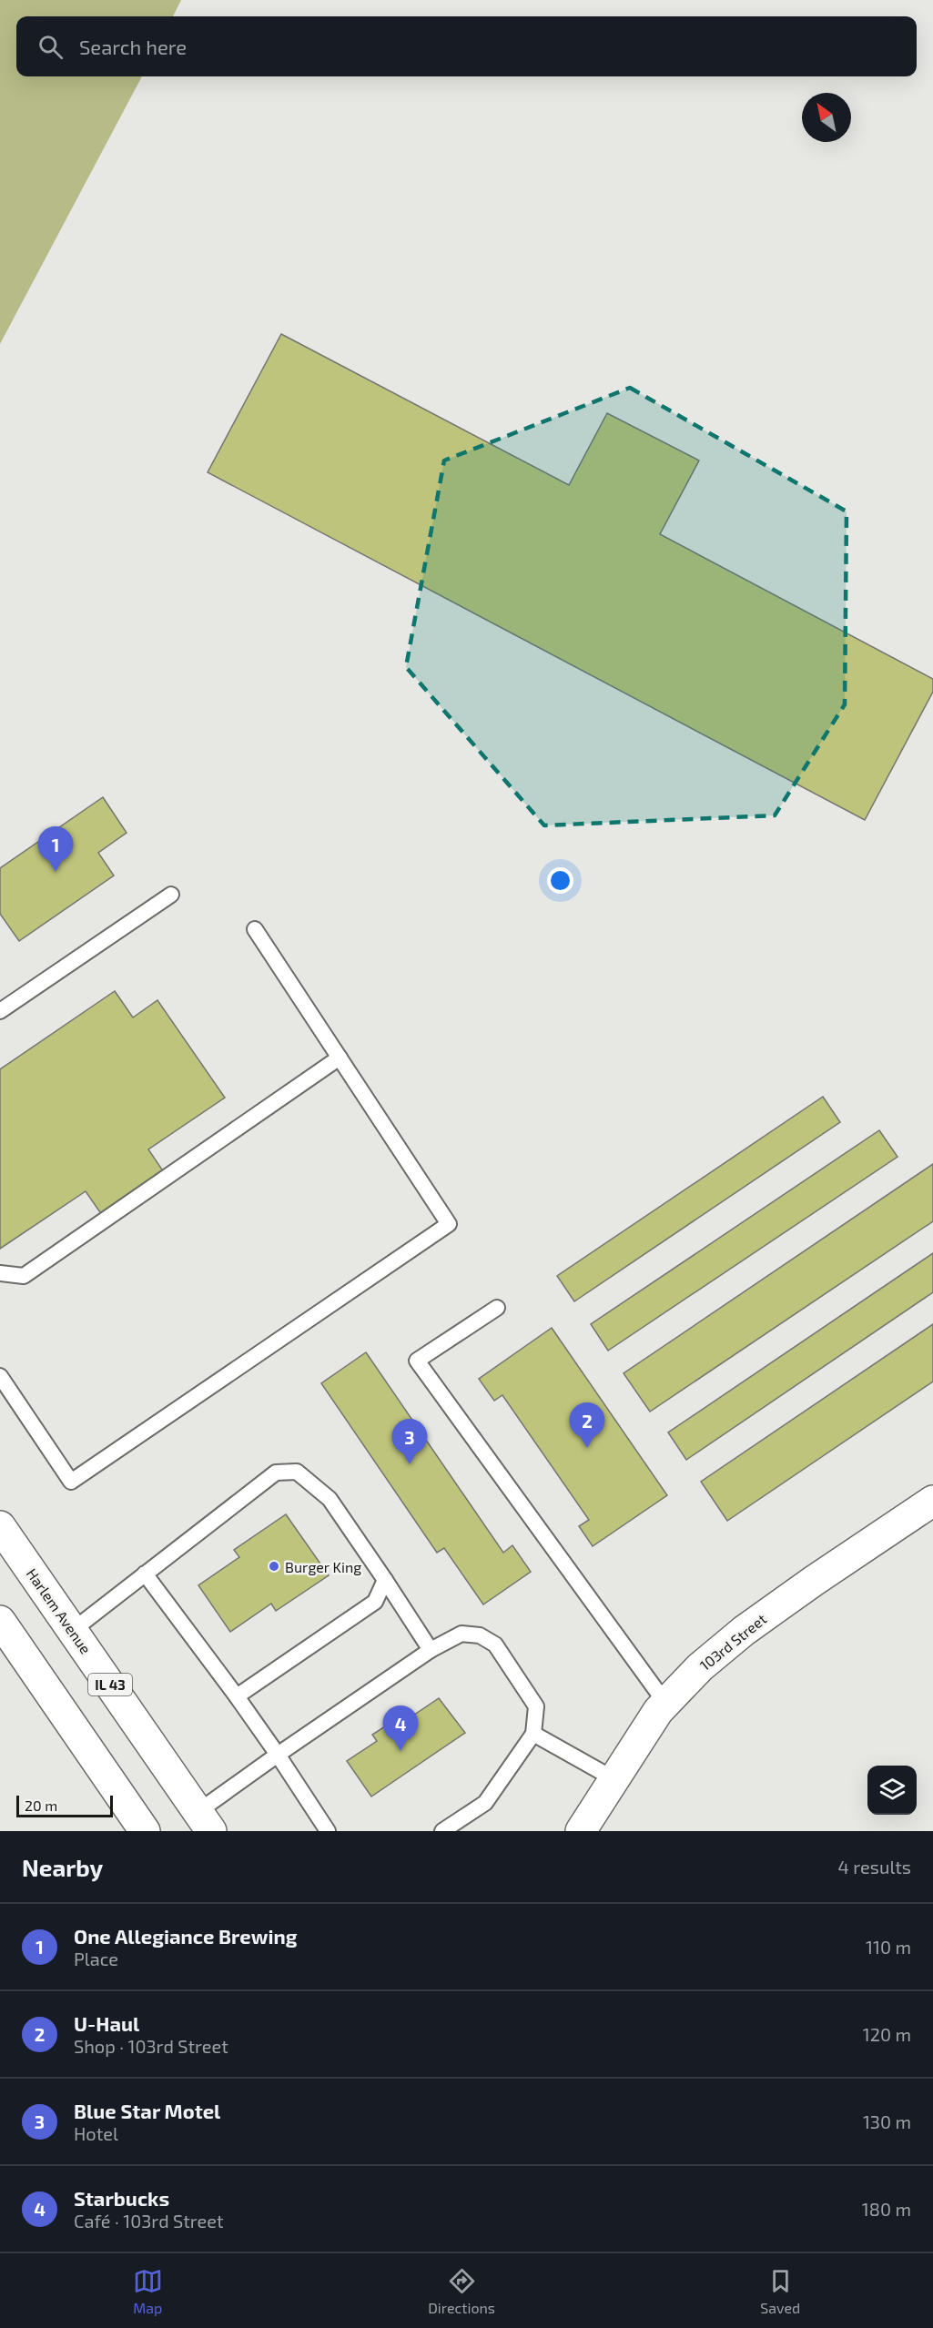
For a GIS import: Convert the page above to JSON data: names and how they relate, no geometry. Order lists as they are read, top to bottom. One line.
{"streets":{"main road":["Harlem Avenue","103rd Street","IL 43"]},"places":["Burger King"],"scale_bar":"20 m","north":"top left","page":{"search":"Search here","pins":["1","2","3","4"],"scale":"20 m","heading":["Nearby","4 results"],"list":[{"mark":"1","name":"One Allegiance Brewing","note":"Place","value":"110 m"},{"mark":"2","name":"U-Haul","note":"Shop · 103rd Street","value":"120 m"},{"mark":"3","name":"Blue Star Motel","note":"Hotel","value":"130 m"},{"mark":"4","name":"Starbucks","note":"Café · 103rd Street","value":"180 m"}],"nav":["Map","Directions","Saved"]}}
